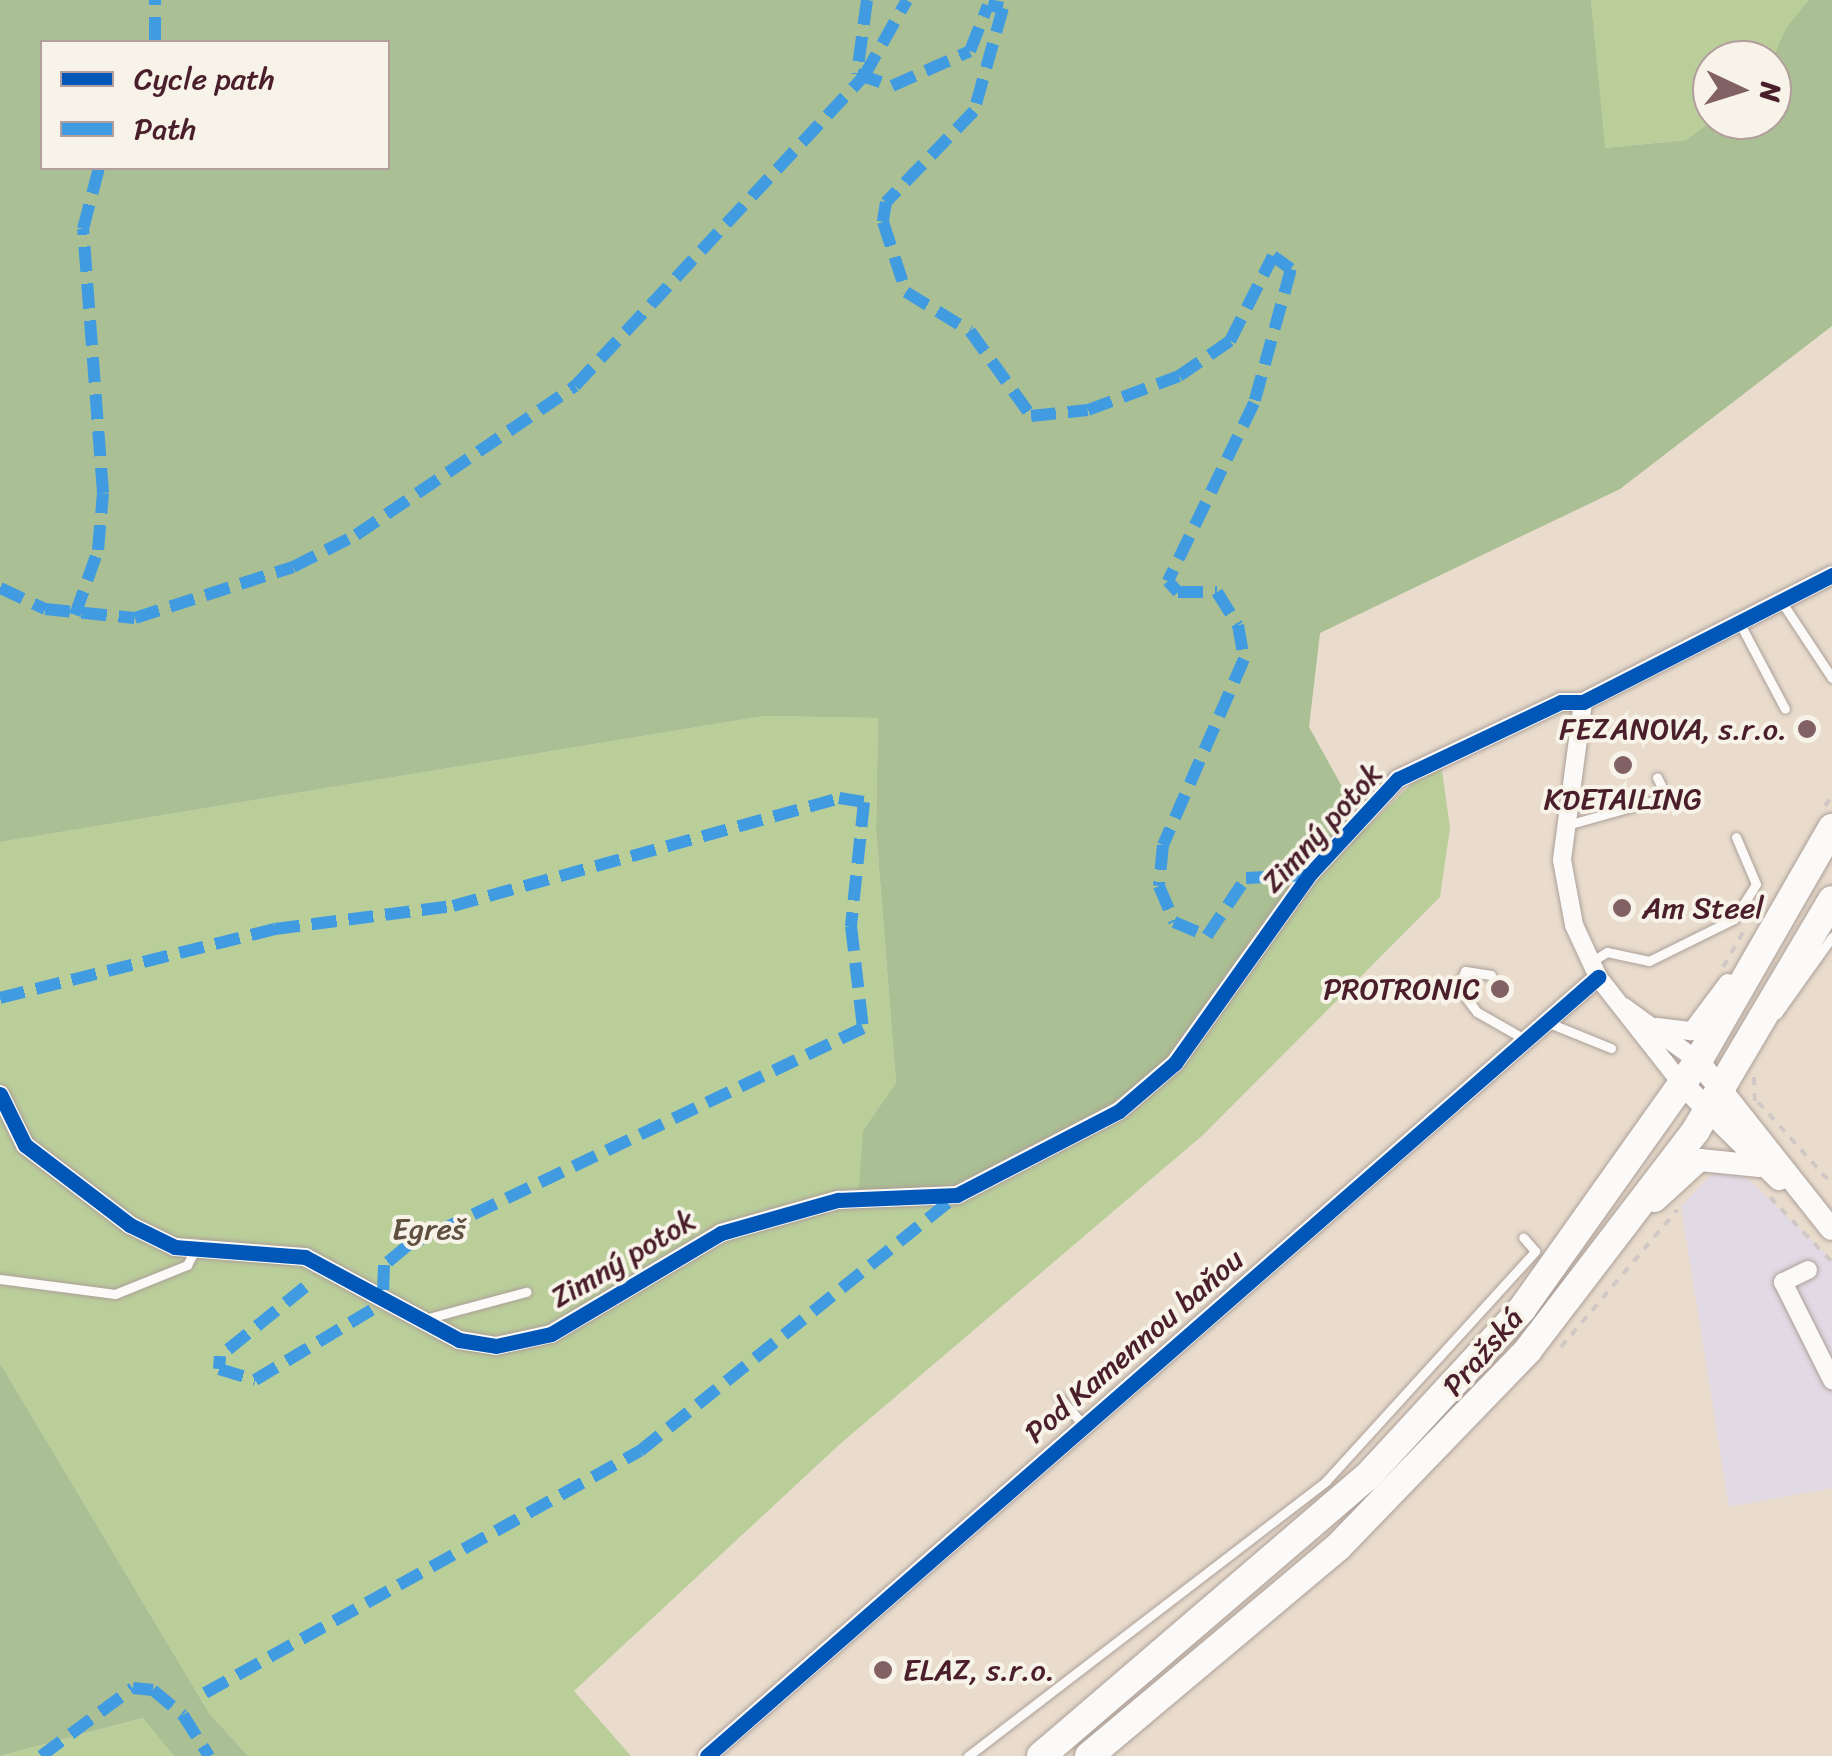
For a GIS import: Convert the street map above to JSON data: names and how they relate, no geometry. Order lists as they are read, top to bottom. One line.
{"streets":{"main road":["Pražská"],"street":["Zimný potok","Pod Kamennou baňou"]},"parks":["Egreš"],"places":["FEZANOVA, s.r.o.","KDETAILING","Am Steel","PROTRONIC","ELAZ, s.r.o."],"legend":["Cycle path","Path"],"north":"right"}
